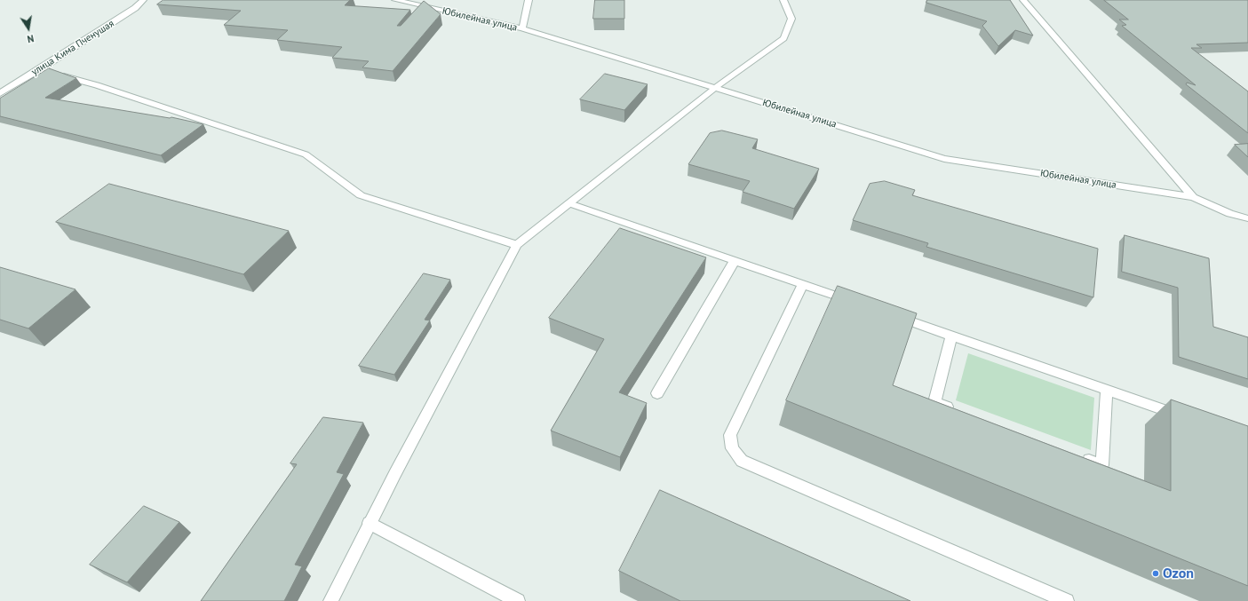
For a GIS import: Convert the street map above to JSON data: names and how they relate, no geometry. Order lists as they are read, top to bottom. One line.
{"streets":{"street":["Юбилейная улица","улица Кима Пченушая"]},"places":["Ozon"],"north":"bottom"}
